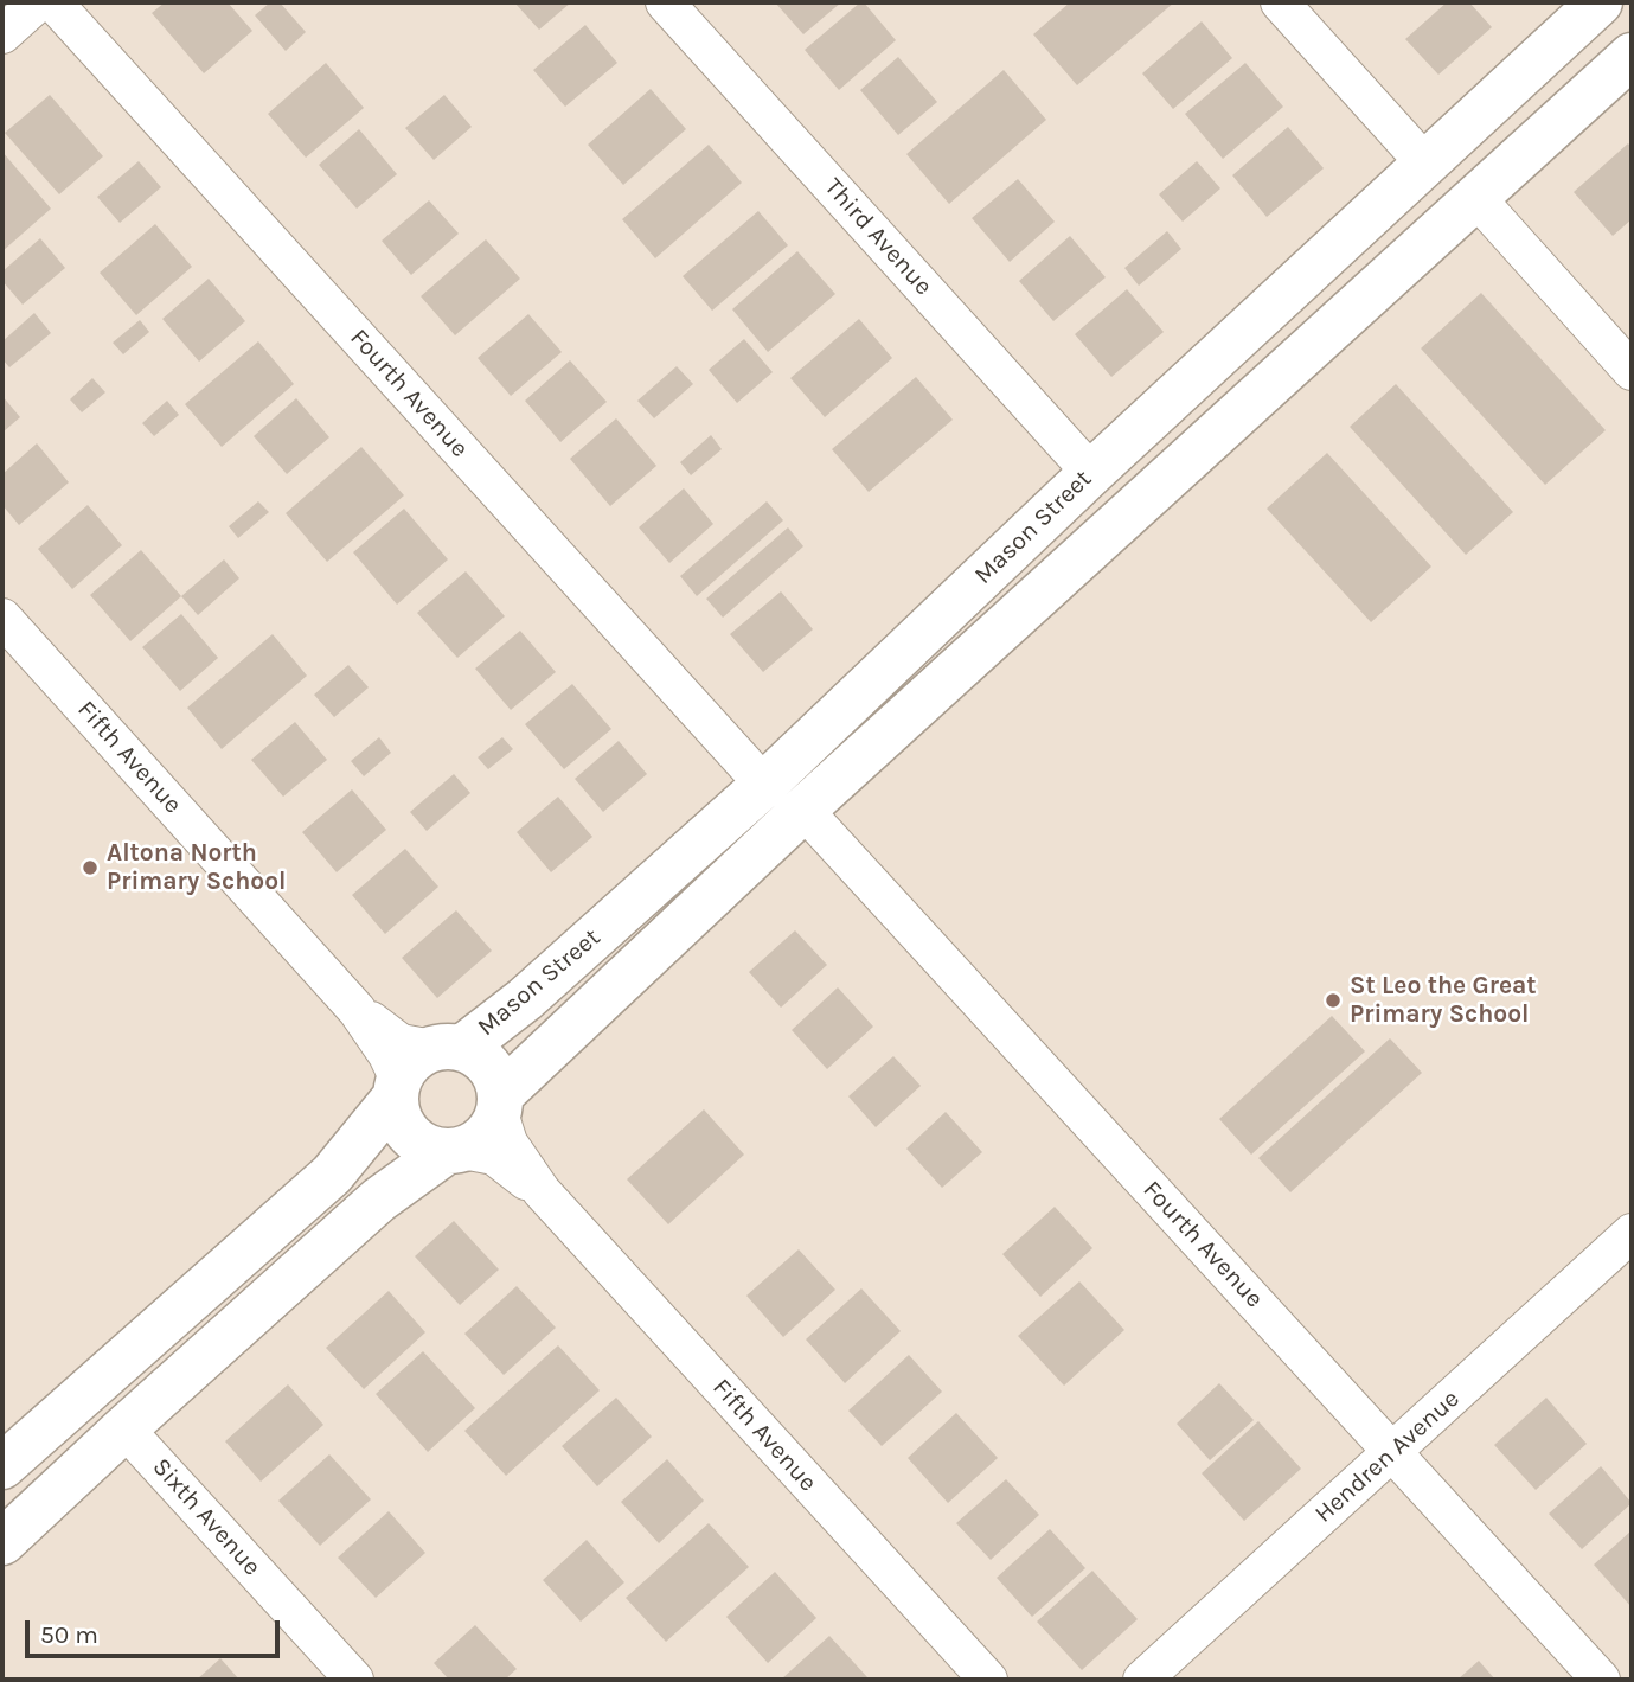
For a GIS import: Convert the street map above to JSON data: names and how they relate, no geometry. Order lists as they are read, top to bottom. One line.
{"streets":{"street":["Third Avenue","Fourth Avenue","Mason Street","Fifth Avenue","Hendren Avenue","Sixth Avenue"]},"crossings":[["Third Avenue","Mason Street"],["Fourth Avenue","Mason Street"],["Fourth Avenue","Hendren Avenue"],["Mason Street","Fifth Avenue"]],"places":["Altona North Primary School","St Leo the Great Primary School"],"scale_bar":"50 m"}
